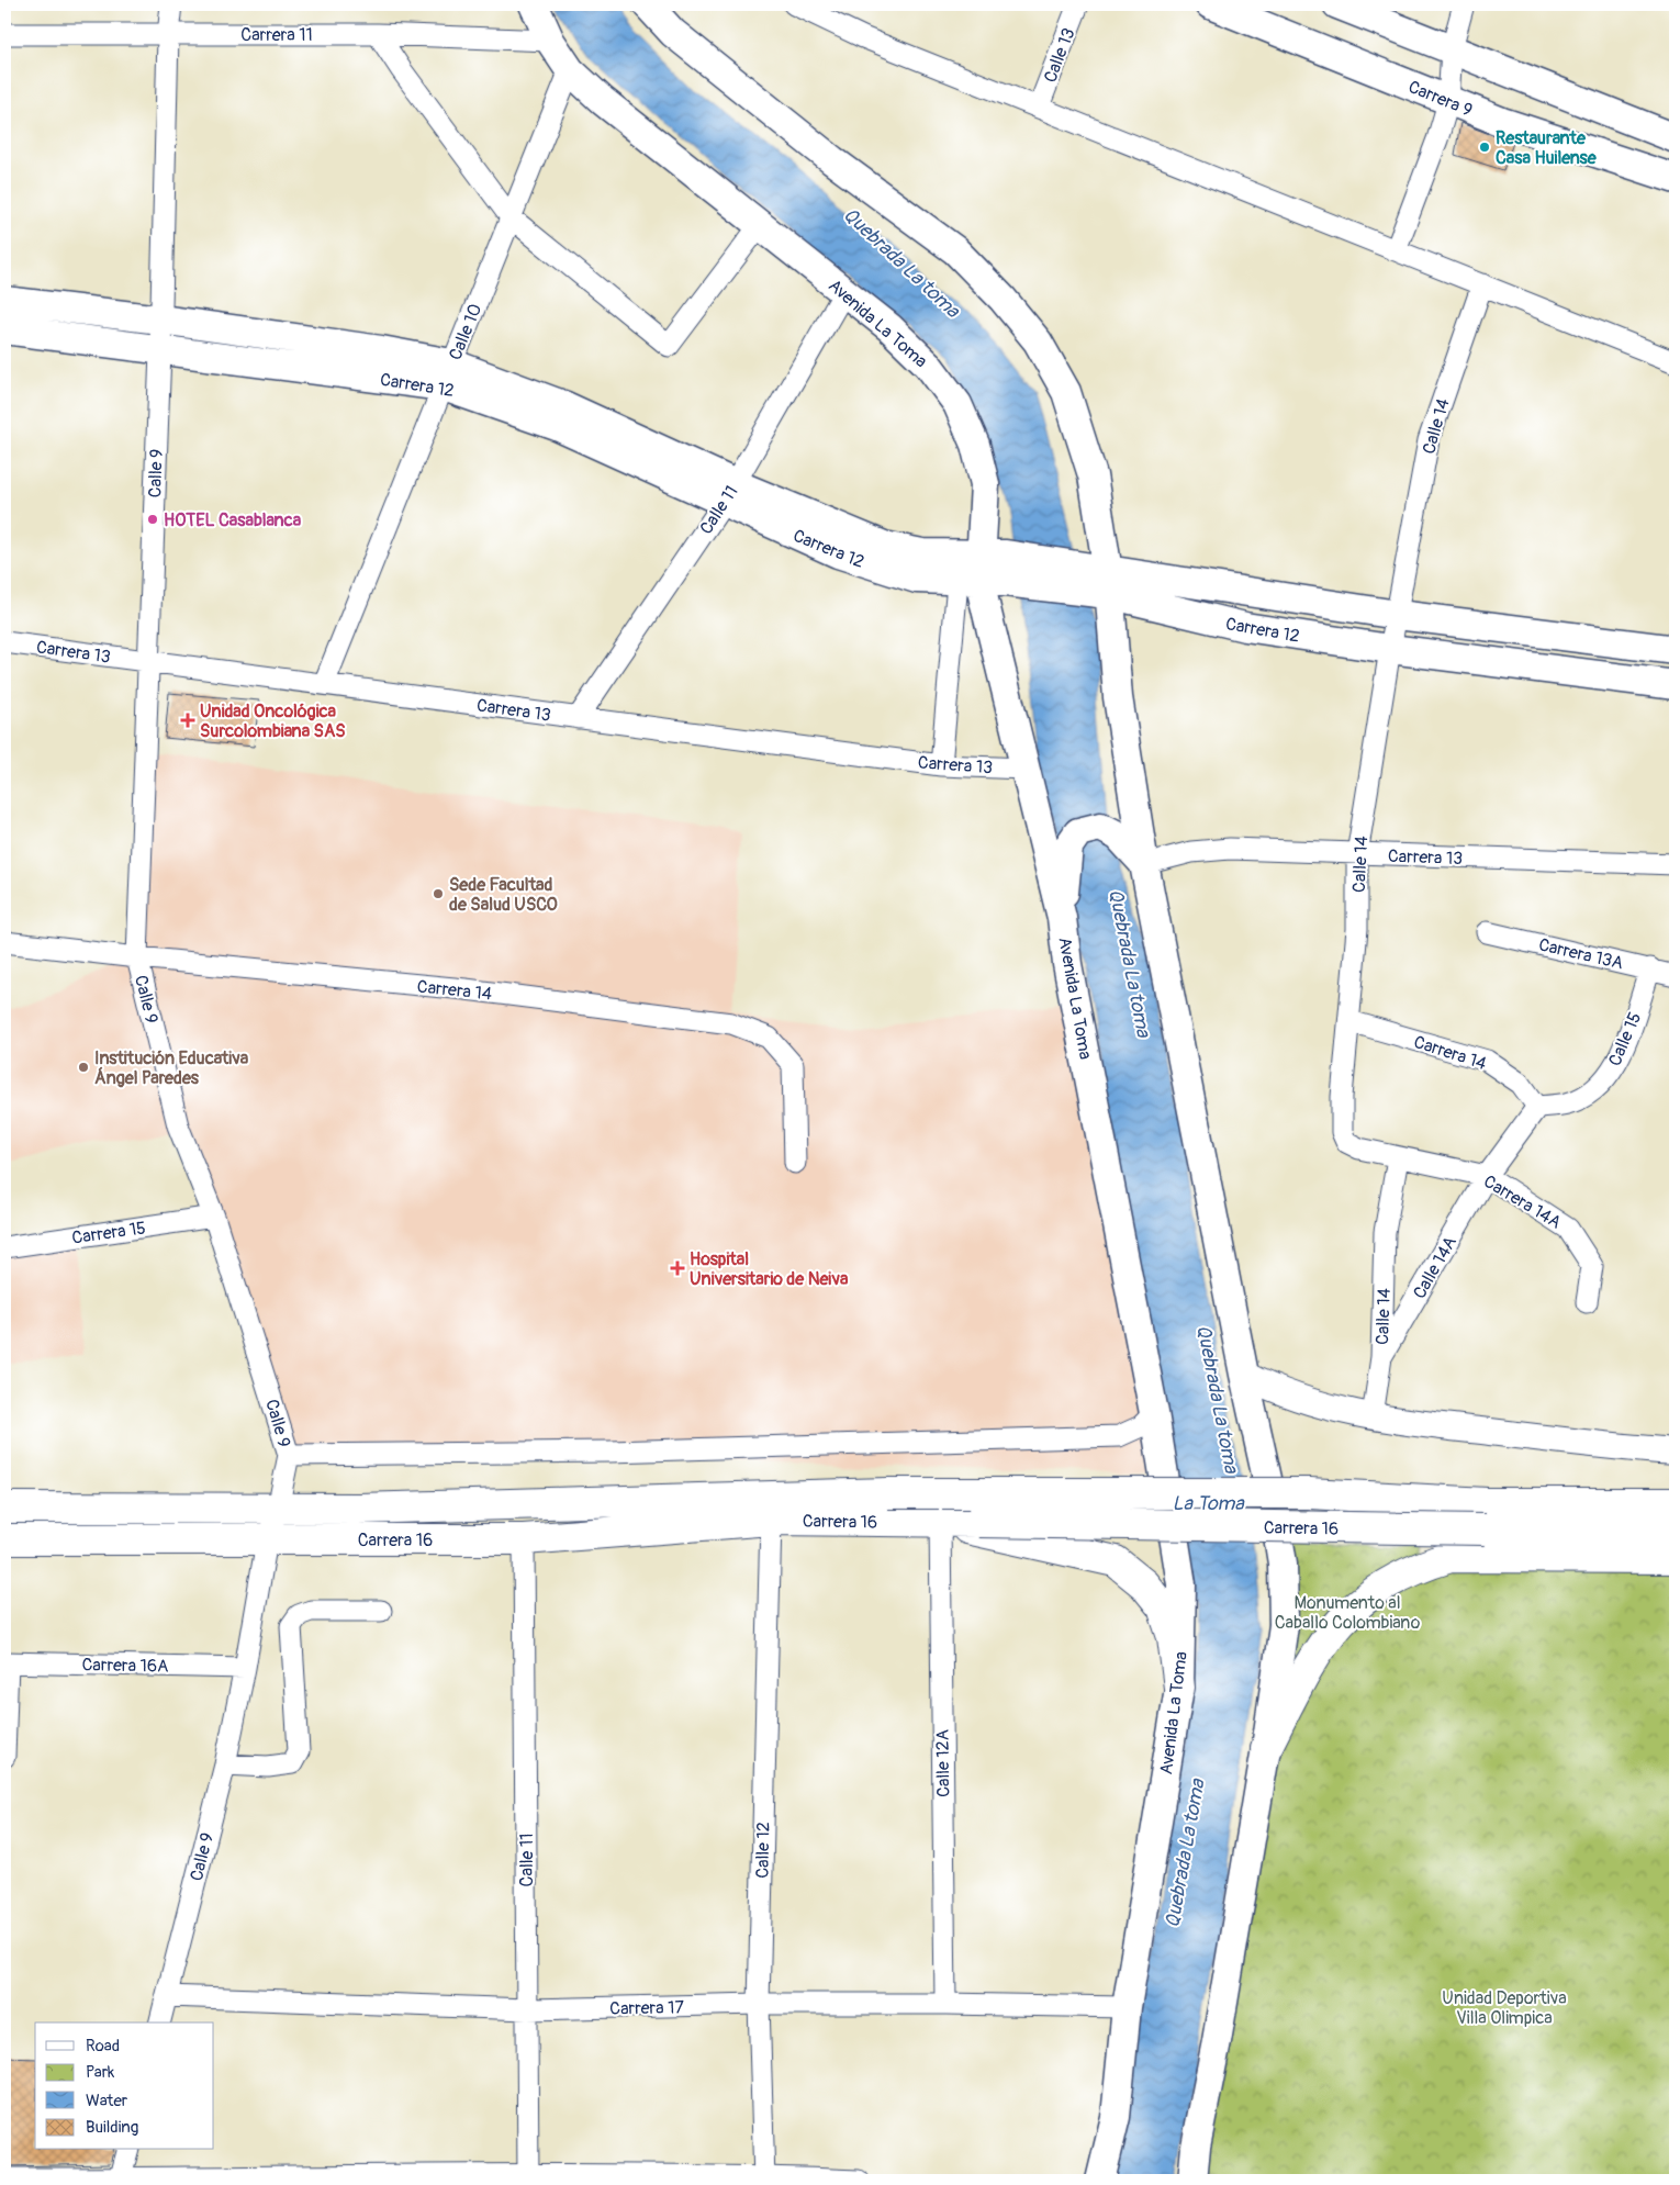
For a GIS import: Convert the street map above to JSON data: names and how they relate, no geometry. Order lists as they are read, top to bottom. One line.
{"streets":{"main road":["Carrera 9","Avenida La Toma","Carrera 12","Carrera 16"],"street":["Carrera 11","Calle 13","Calle 10","Calle 14","Calle 9","Calle 11","Carrera 13","Carrera 13A","Carrera 14","Calle 15","Carrera 14A","Carrera 15","Calle 14A","Carrera 16A","Calle 12A","Calle 12","Carrera 17"]},"crossings":[["Carrera 11","Avenida La Toma"],["Carrera 11","Calle 9"],["Avenida La Toma","Calle 10"],["Avenida La Toma","Carrera 12"],["Avenida La Toma","Calle 11"],["Avenida La Toma","Carrera 13"],["Avenida La Toma","Carrera 17"],["Calle 10","Carrera 12"],["Calle 10","Carrera 13"],["Carrera 12","Calle 14"],["Carrera 12","Calle 9"],["Carrera 12","Calle 11"],["Calle 14","Carrera 13"],["Calle 14","Carrera 14"],["Calle 14","Carrera 14A"],["Calle 14","Calle 14A"],["Calle 9","Carrera 13"],["Calle 9","Carrera 14"],["Calle 9","Carrera 15"],["Calle 9","Carrera 16"],["Calle 9","Carrera 16A"],["Calle 9","Carrera 17"],["Calle 11","Carrera 13"],["Calle 11","Carrera 16"],["Calle 11","Carrera 17"],["Carrera 13A","Calle 15"],["Carrera 14","Calle 15"],["Carrera 14A","Calle 14A"],["Carrera 16","Calle 12A"],["Carrera 16","Calle 12"],["Calle 12A","Carrera 17"],["Calle 12","Carrera 17"]],"water":["Quebrada La toma","La Toma"],"parks":["Monumento al Caballo Colombiano","Unidad Deportiva Villa Olimpica"],"places":{"other":["Restaurante Casa Huilense","HOTEL Casablanca","Sede Facultad de Salud USCO","Institución Educativa Ángel Paredes"],"health":["Unidad Oncológica Surcolombiana SAS","Hospital Universitario de Neiva"]},"legend":["Road","Park","Water","Building"]}
